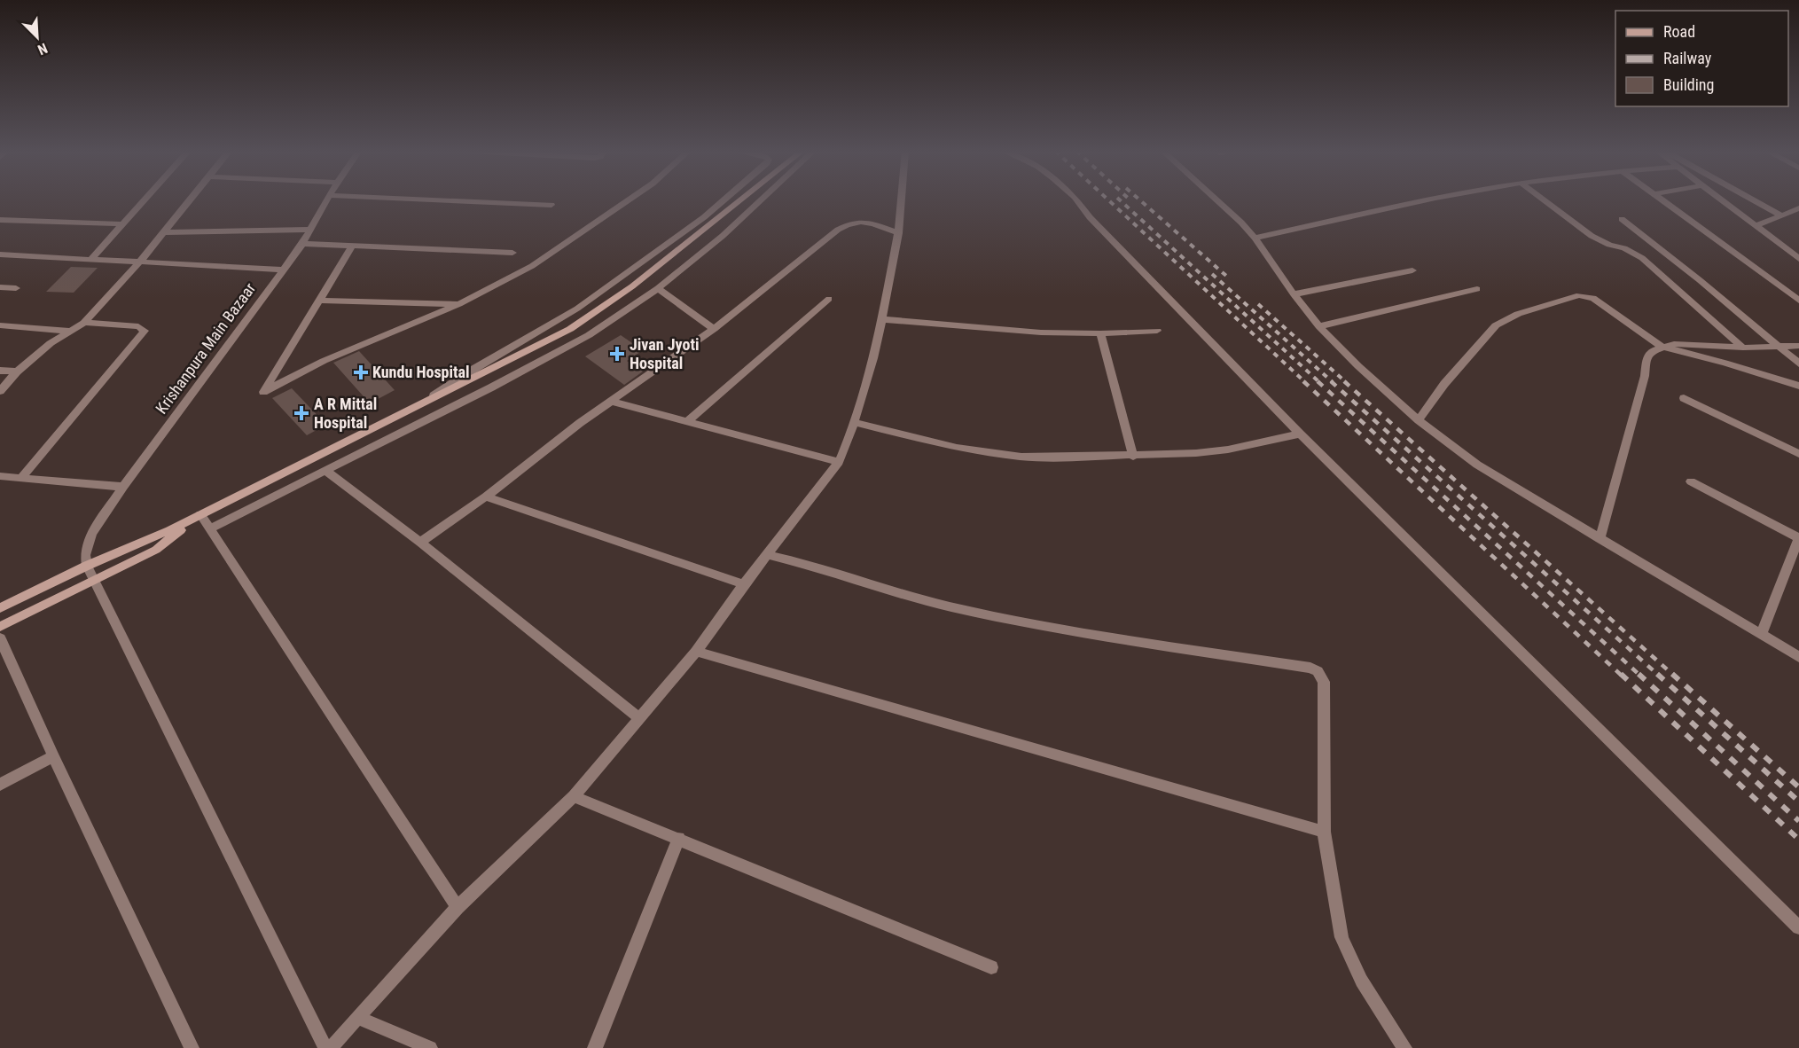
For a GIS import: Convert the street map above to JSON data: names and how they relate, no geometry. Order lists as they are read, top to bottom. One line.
{"streets":{"street":["Krishanpura Main Bazaar"]},"places":{"health":["Jivan Jyoti Hospital","Kundu Hospital","A R Mittal Hospital"]},"legend":["Road","Railway","Building"],"north":"bottom right"}
